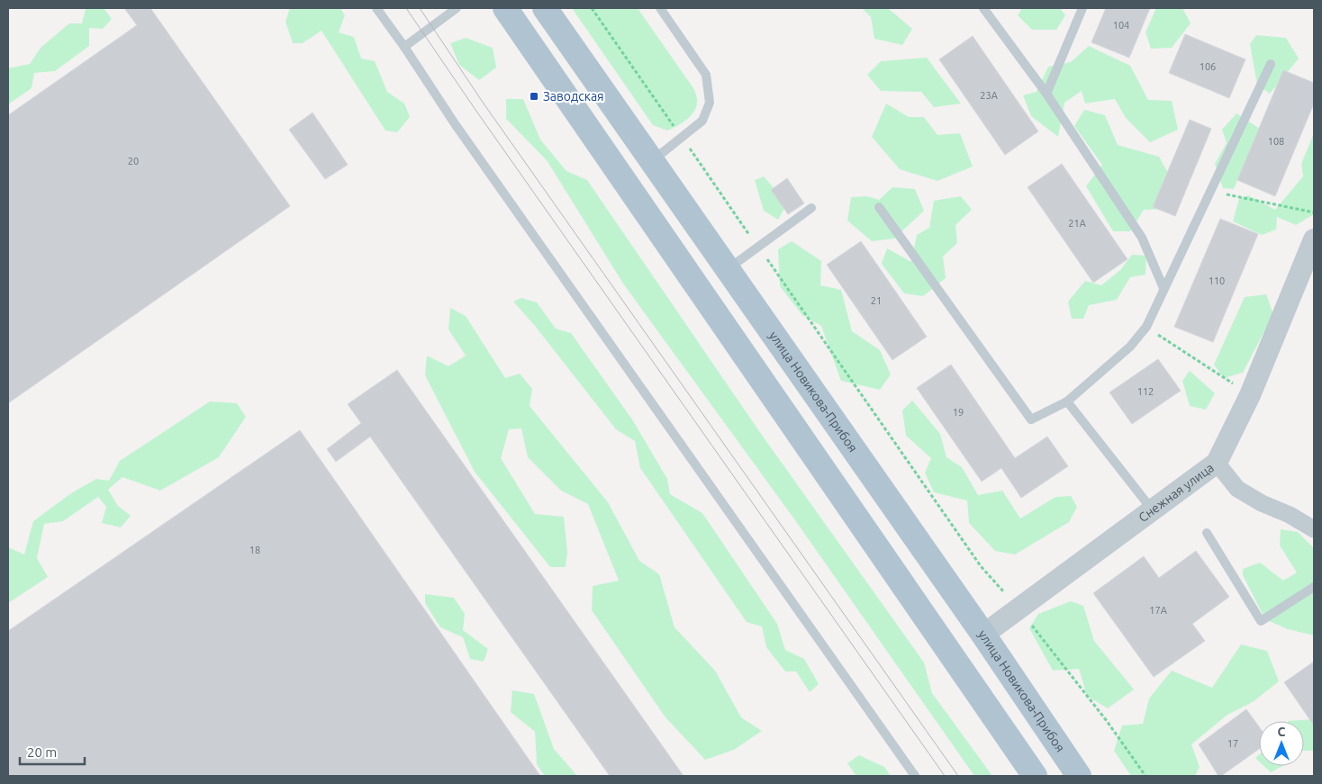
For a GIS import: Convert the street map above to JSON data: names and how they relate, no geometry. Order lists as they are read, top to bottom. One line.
{"streets":{"main road":["улица Новикова-Прибоя"],"street":["Снежная улица"]},"crossings":[["улица Новикова-Прибоя","Снежная улица"]],"places":{"transit":["Заводская"]},"house_numbers":["104","106","23А","108","20","21А","110","21","112","19","18","17А","17"],"scale_bar":"20 m","north":"top"}
